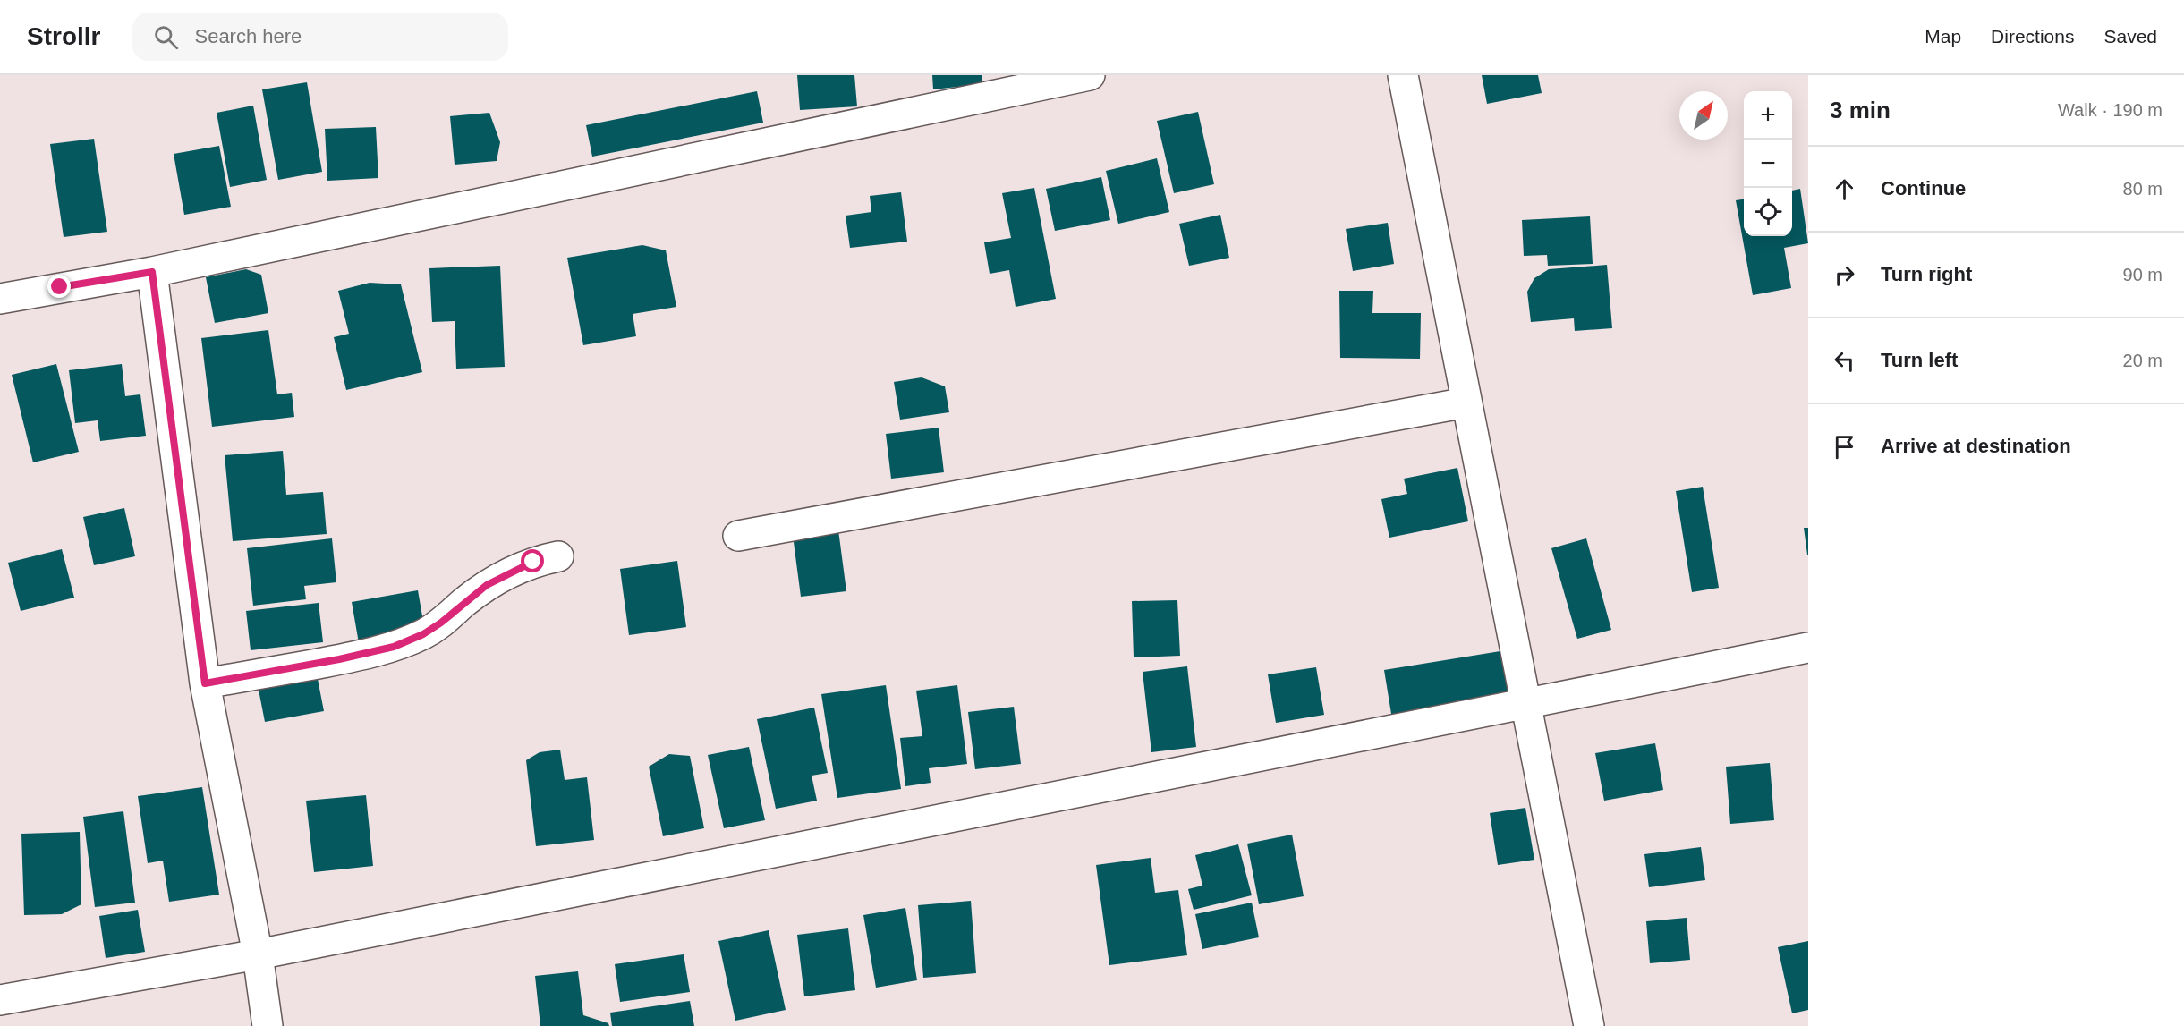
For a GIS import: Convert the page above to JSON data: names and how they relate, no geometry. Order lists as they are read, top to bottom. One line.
{"north":"top right","page":{"header":"Strollr","search":"Search here","nav":["Map","Directions","Saved"],"heading":["3 min","Walk · 190 m"],"map_buttons":["+","−"],"list":[["Continue","80 m"],["Turn right","90 m"],["Turn left","20 m"],"Arrive at destination"]}}
